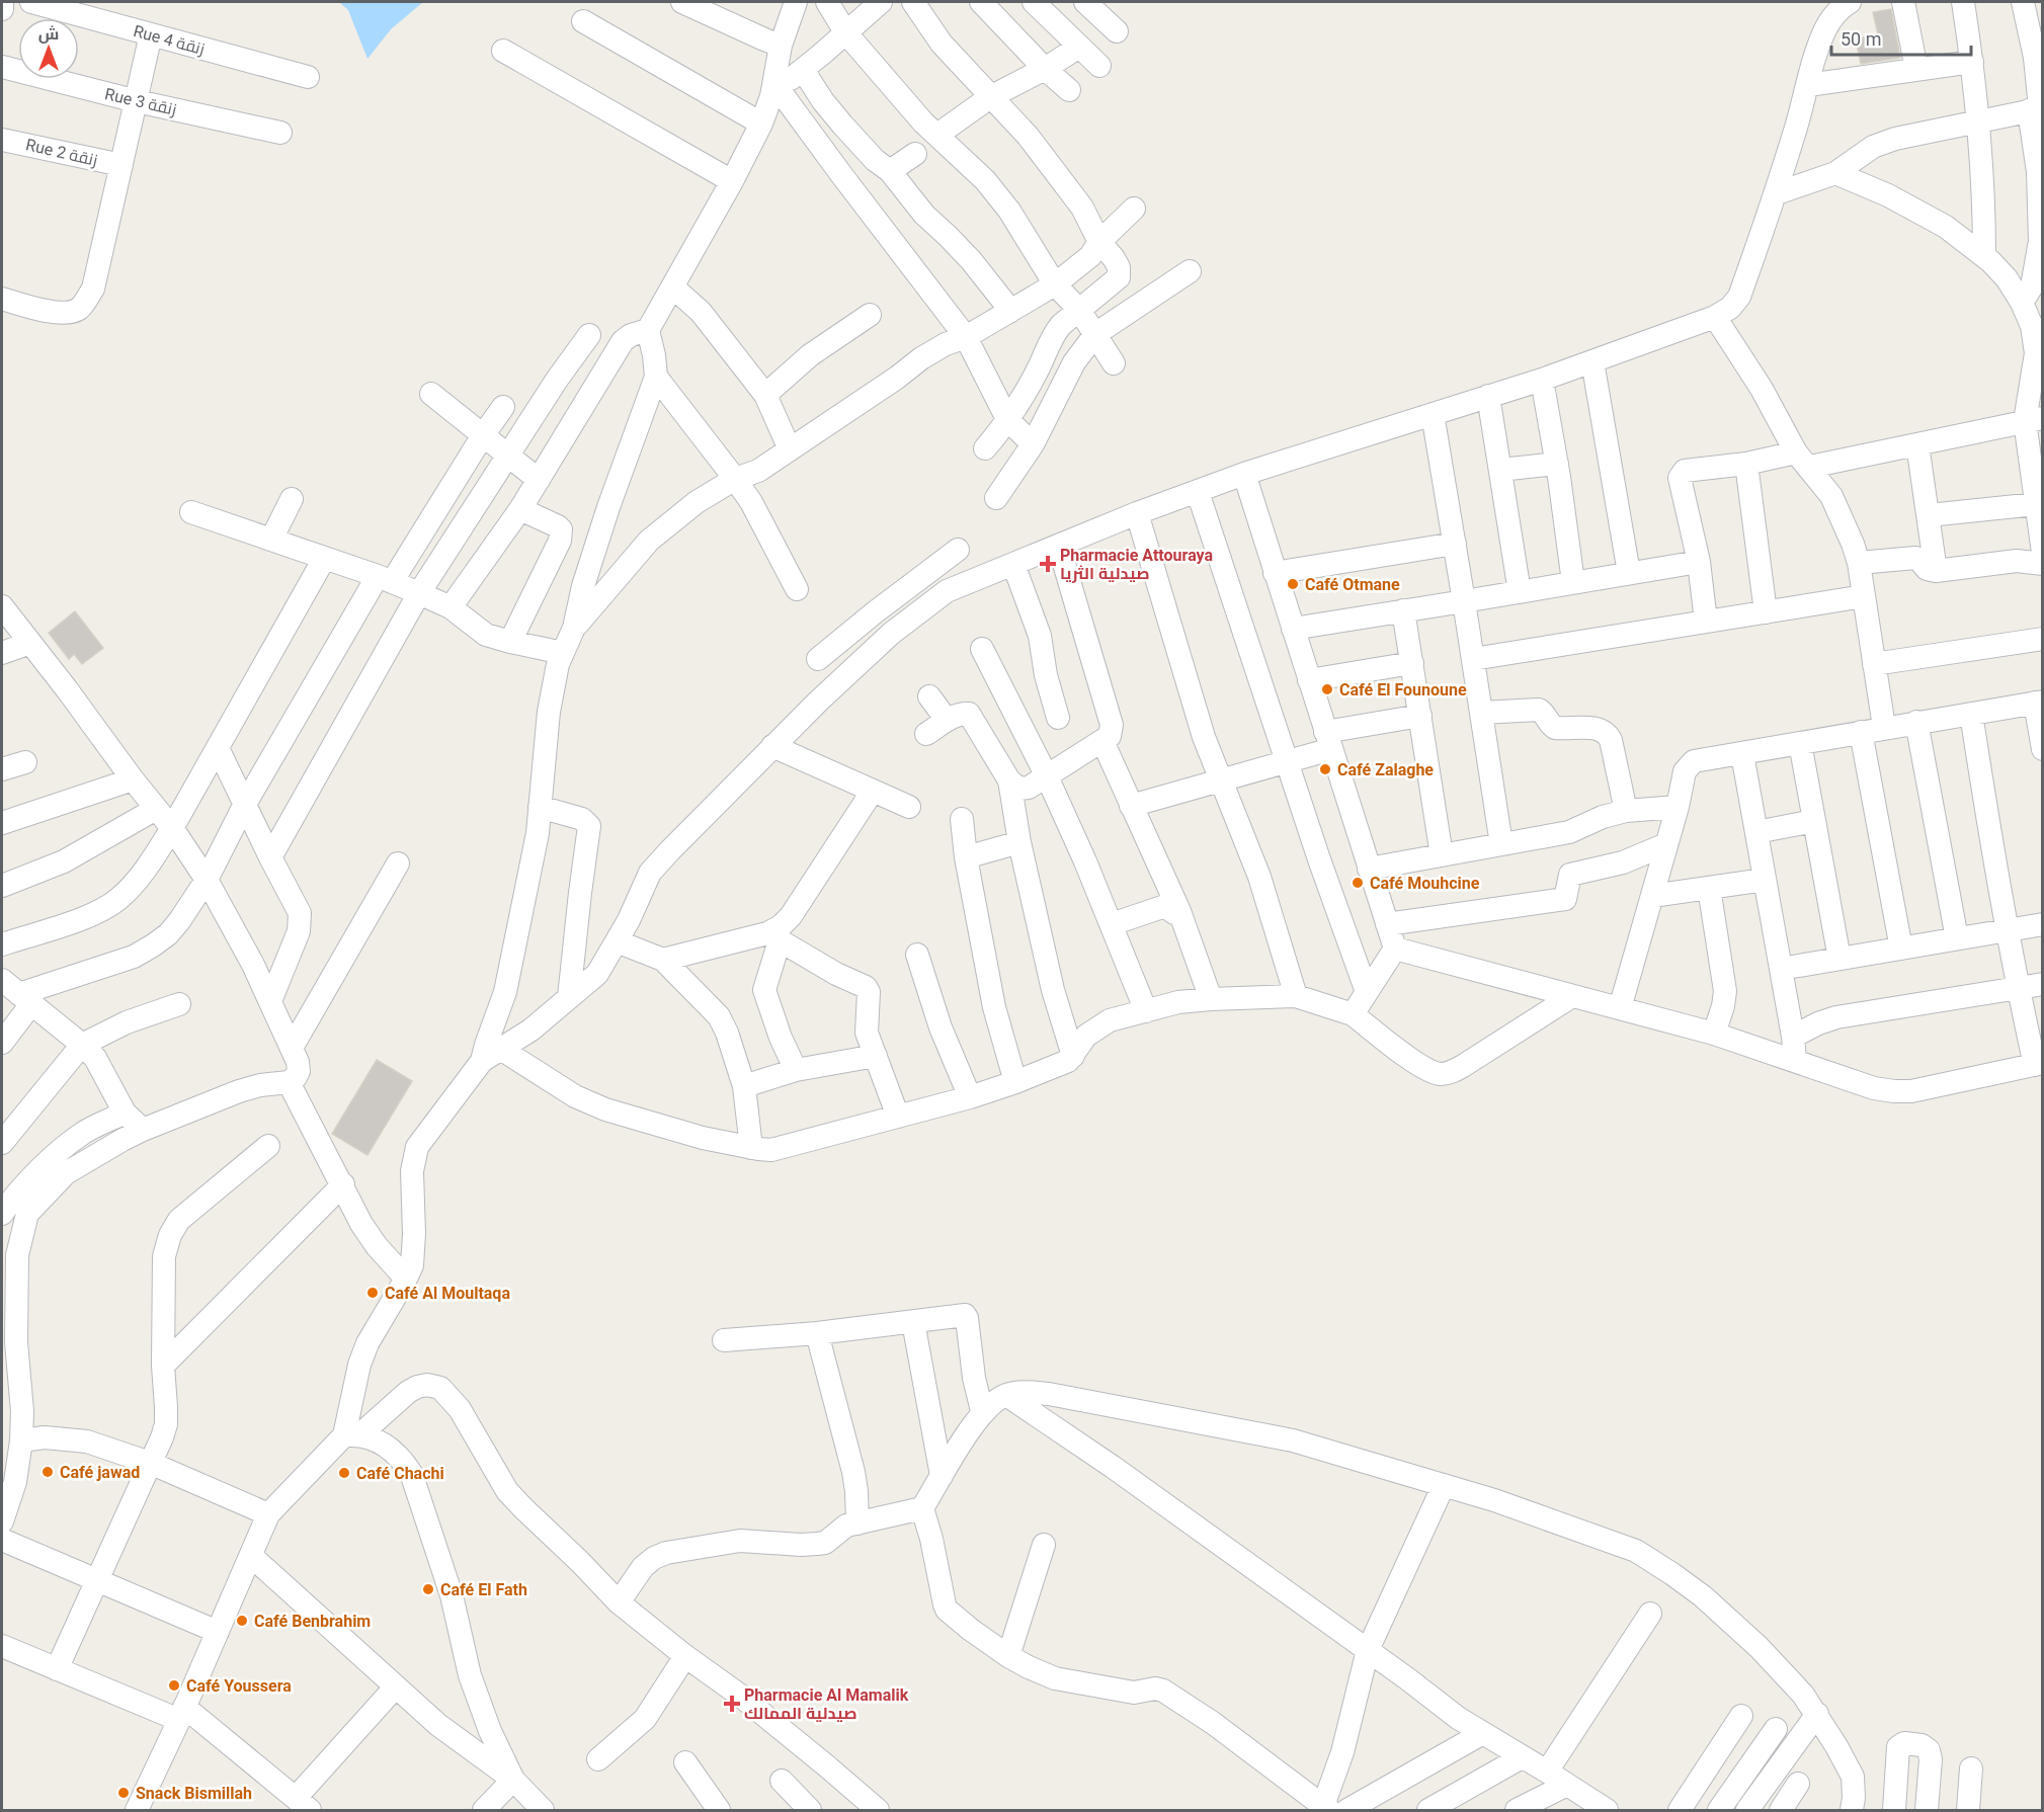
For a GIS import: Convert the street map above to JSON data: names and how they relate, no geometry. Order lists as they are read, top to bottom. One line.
{"streets":{"street":["Rue 4 زنقة","Rue 3 زنقة","Rue 2 زنقة"]},"places":{"health":["Pharmacie Attouraya صيدلية الثريا","Pharmacie Al Mamalik صيدلية الممالك"],"other":["Café Otmane","Café El Founoune","Café Zalaghe","Café Mouhcine","Café Al Moultaqa","Café jawad","Café Chachi","Café El Fath","Café Benbrahim","Café Youssera","Snack Bismillah"]},"scale_bar":"50 m","north":"top"}
